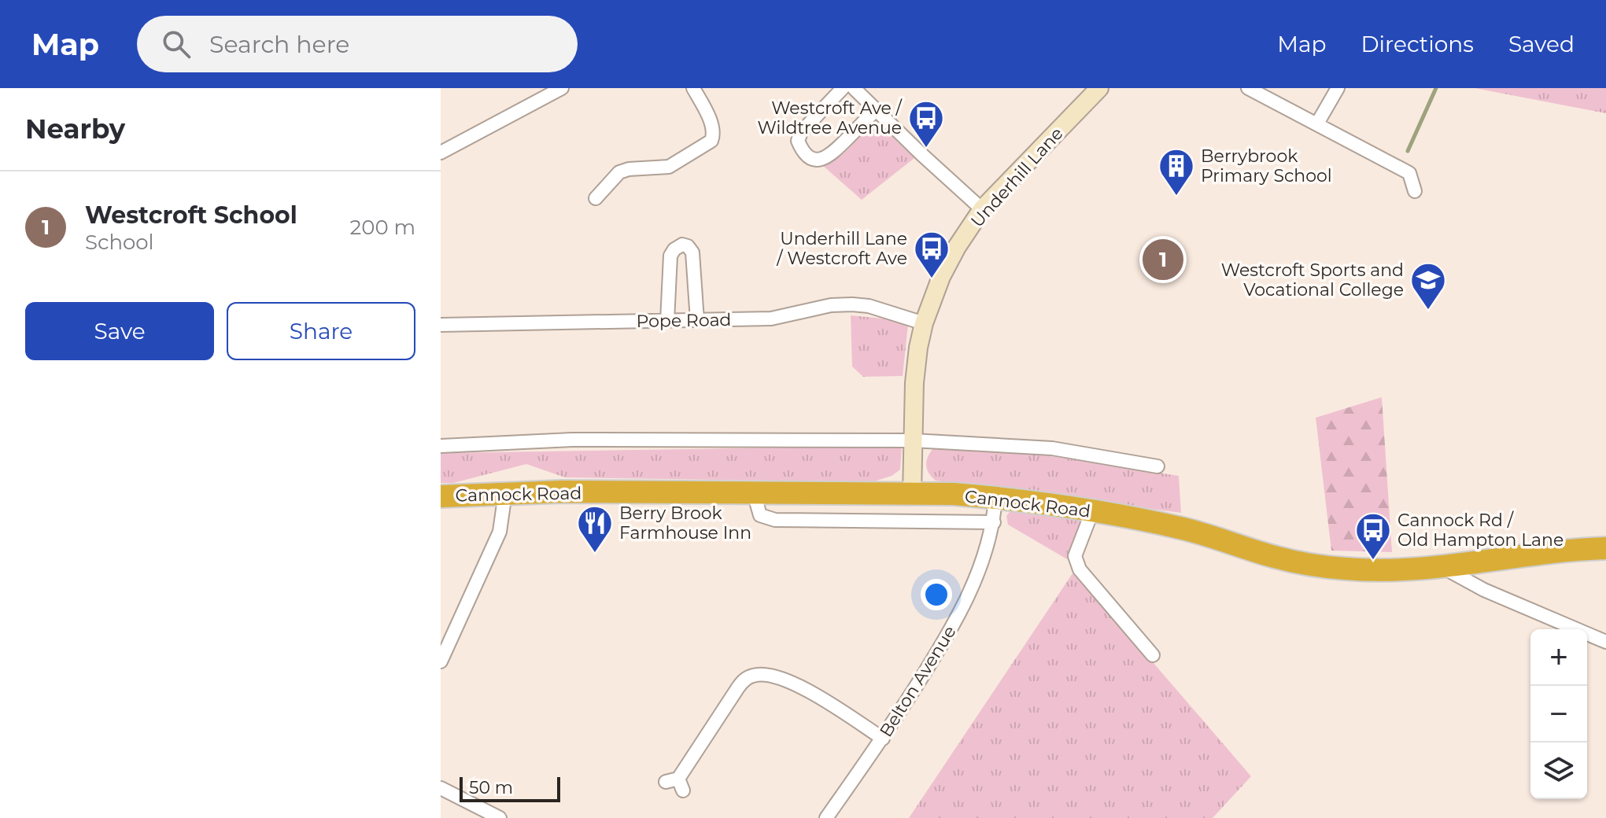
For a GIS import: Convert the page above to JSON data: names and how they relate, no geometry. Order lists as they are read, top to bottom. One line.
{"streets":{"highway":["Cannock Road"],"street":["Underhill Lane","Pope Road","Belton Avenue"]},"crossings":[["Underhill Lane","Pope Road"],["Underhill Lane","Cannock Road"],["Cannock Road","Belton Avenue"]],"places":{"bus stop":["Westcroft Ave / Wildtree Avenue","Underhill Lane / Westcroft Ave","Cannock Rd / Old Hampton Lane"],"building":["Berrybrook Primary School"],"school or university":["Westcroft Sports and Vocational College"],"restaurant":["Berry Brook Farmhouse Inn"]},"scale_bar":"50 m","page":{"header":"Map","search":"Search here","nav":["Map","Directions","Saved"],"heading":"Nearby","list":[{"mark":"1","name":"Westcroft School","note":"School","value":"200 m"}],"pins":"1","buttons":["Save","Share"],"map_buttons":["+","−"],"scale":"50 m"}}
